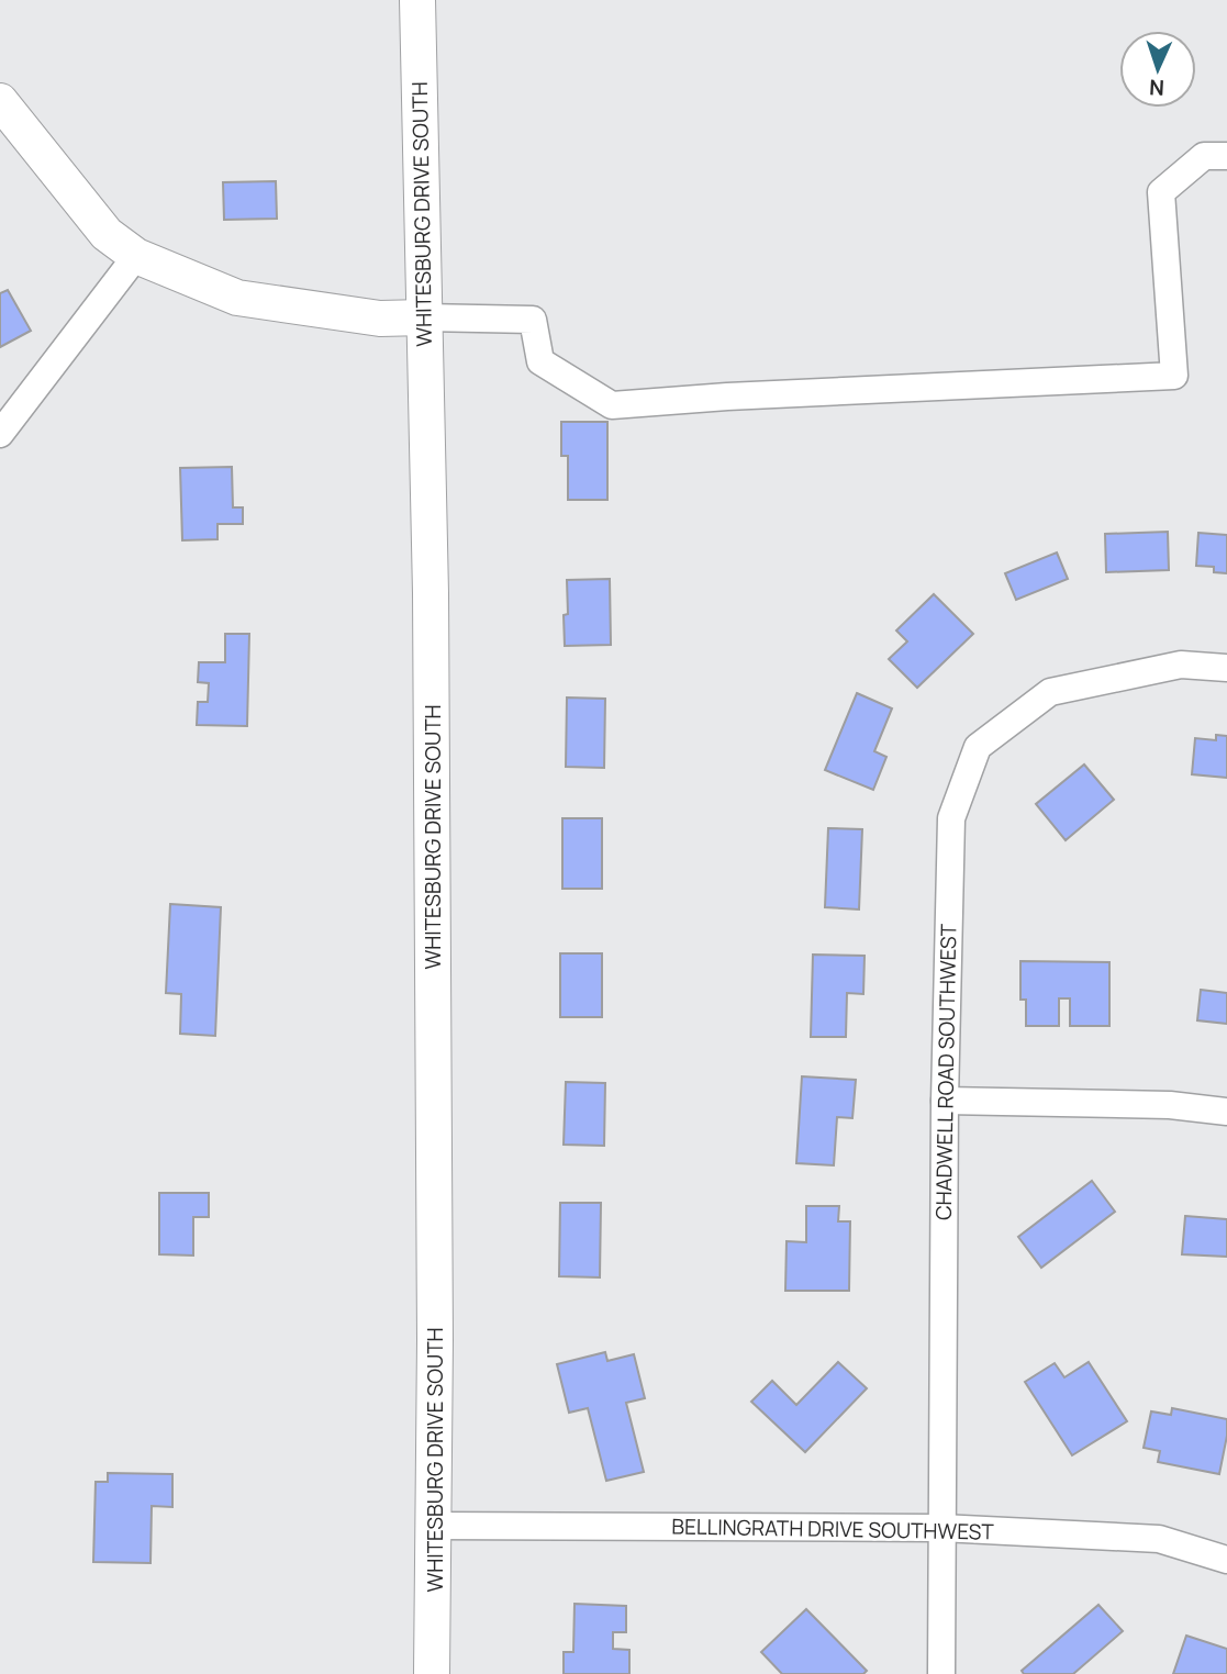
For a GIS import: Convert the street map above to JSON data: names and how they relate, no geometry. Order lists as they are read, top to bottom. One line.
{"streets":{"main road":["WHITESBURG DRIVE SOUTH"],"street":["CHADWELL ROAD SOUTHWEST","BELLINGRATH DRIVE SOUTHWEST"]},"crossings":[["WHITESBURG DRIVE SOUTH","BELLINGRATH DRIVE SOUTHWEST"],["CHADWELL ROAD SOUTHWEST","BELLINGRATH DRIVE SOUTHWEST"]],"north":"bottom"}
